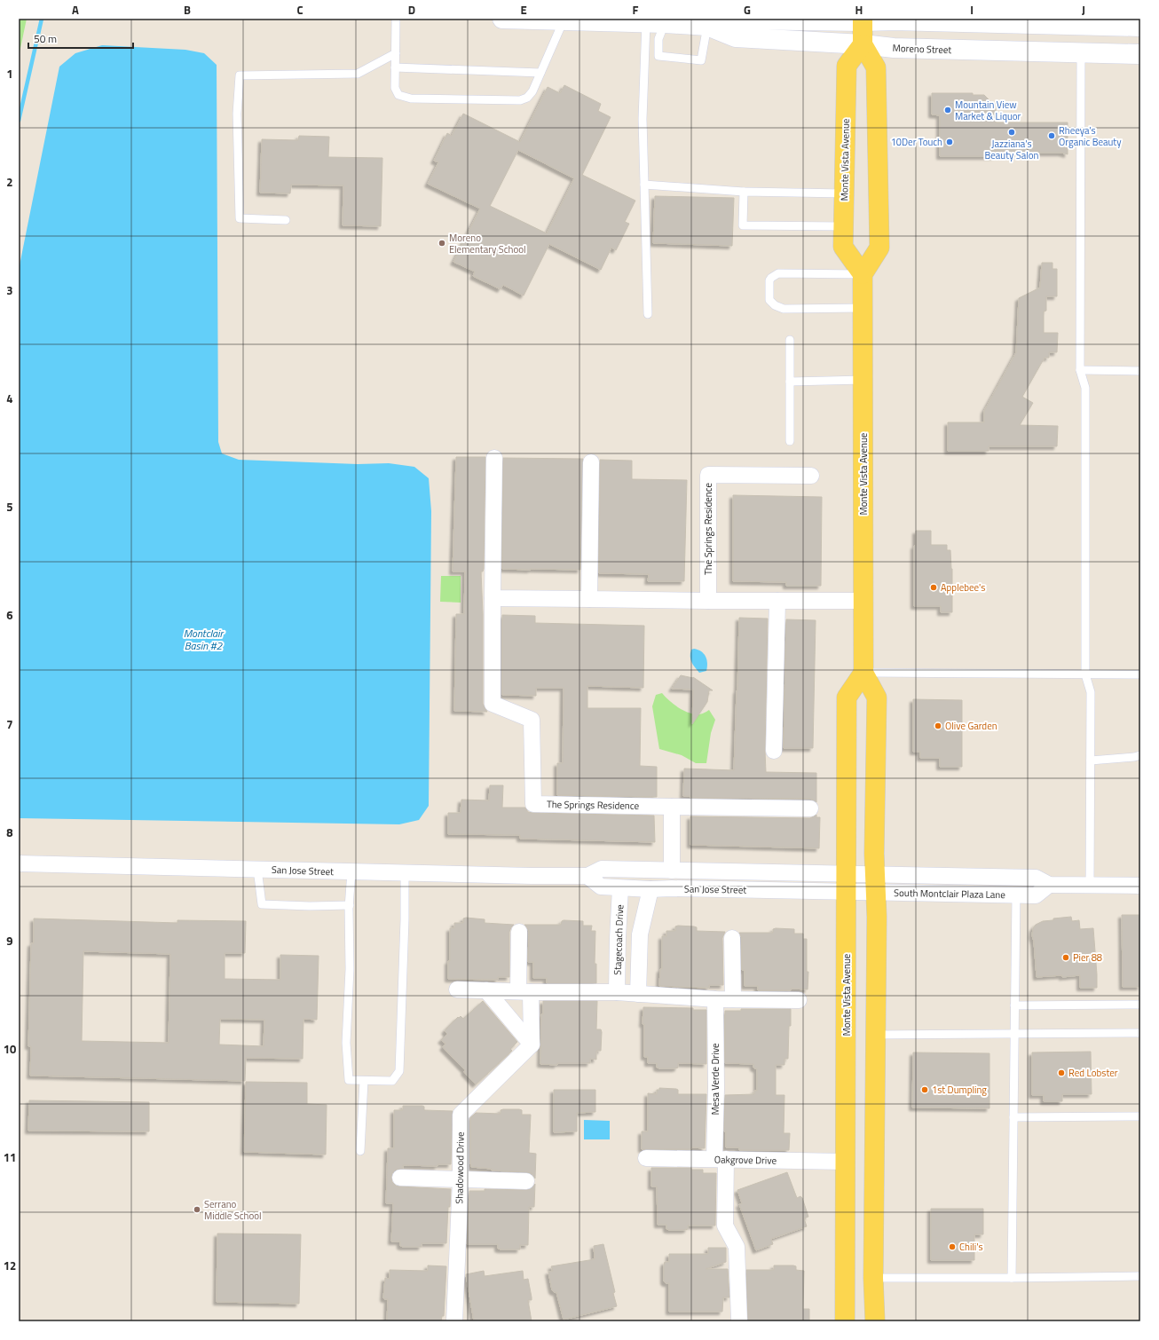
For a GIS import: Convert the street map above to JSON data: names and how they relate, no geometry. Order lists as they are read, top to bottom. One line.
{"streets":{"main road":["Monte Vista Avenue"],"street":["Moreno Street","The Springs Residence","San Jose Street","South Montclair Plaza Lane","Stagecoach Drive","Mesa Verde Drive","Oakgrove Drive","Shadowood Drive"]},"crossings":[["Moreno Street","Monte Vista Avenue"],["Monte Vista Avenue","San Jose Street"],["Monte Vista Avenue","South Montclair Plaza Lane"],["Monte Vista Avenue","Oakgrove Drive"],["San Jose Street","South Montclair Plaza Lane"],["San Jose Street","Stagecoach Drive"],["Mesa Verde Drive","Oakgrove Drive"]],"water":["Montclair Basin #2"],"places":["Mountain View Market & Liquor","Jazziana's Beauty Salon","Rheeya's Organic Beauty","10Der Touch","Moreno Elementary School","Applebee's","Olive Garden","Pier 88","Red Lobster","1st Dumpling","Serrano Middle School","Chili's"],"scale_bar":"50 m","grid":{"columns":["A","B","C","D","E","F","G","H","I","J"],"rows":["1","2","3","4","5","6","7","8","9","10","11","12"]}}
